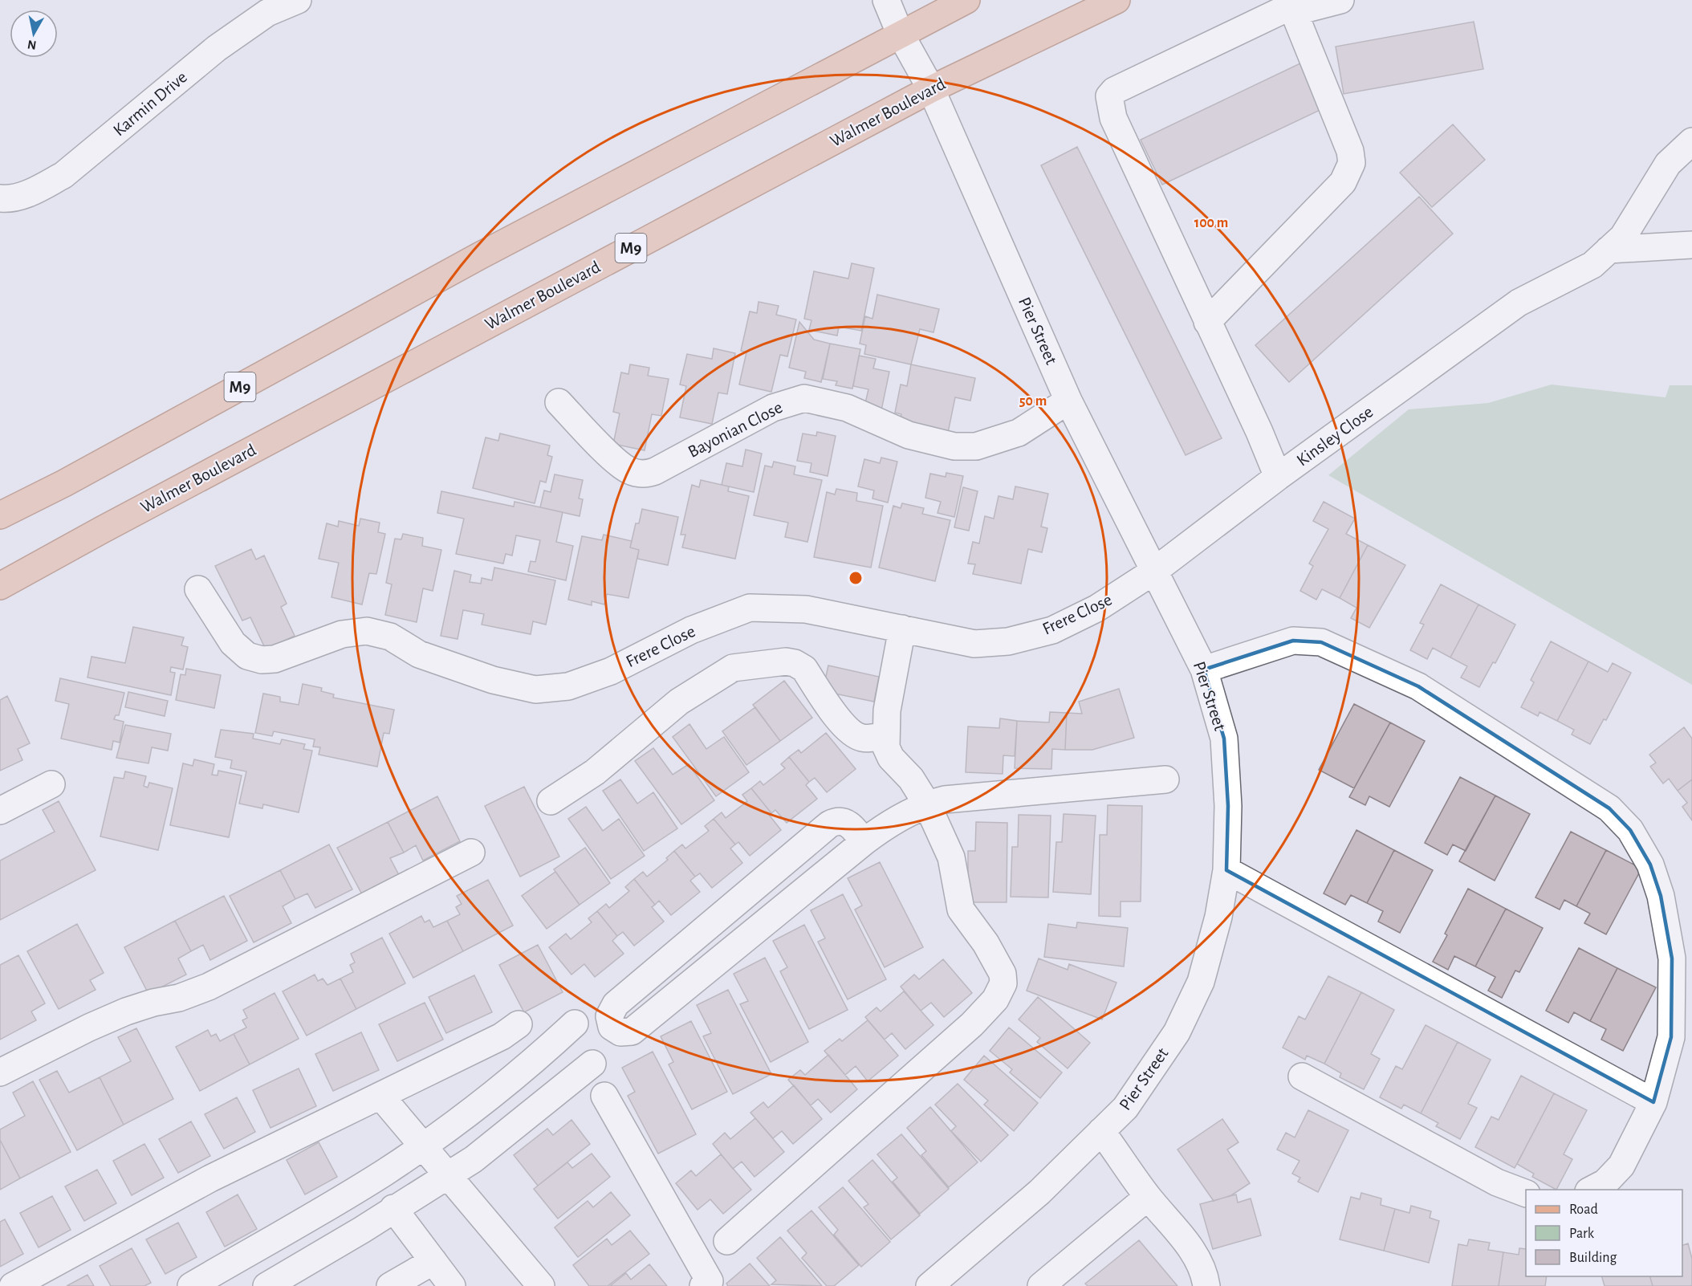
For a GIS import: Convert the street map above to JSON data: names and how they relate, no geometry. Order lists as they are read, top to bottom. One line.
{"streets":{"main road":["Walmer Boulevard","M9"],"street":["Karmin Drive","Pier Street","Bayonian Close","Kinsley Close","Frere Close"]},"crossings":[["Walmer Boulevard","Pier Street"],["M9","Pier Street"],["Pier Street","Bayonian Close"],["Pier Street","Kinsley Close"],["Pier Street","Frere Close"],["Kinsley Close","Frere Close"]],"legend":["Road","Park","Building"],"north":"bottom","rings":["100 m","50 m"]}
